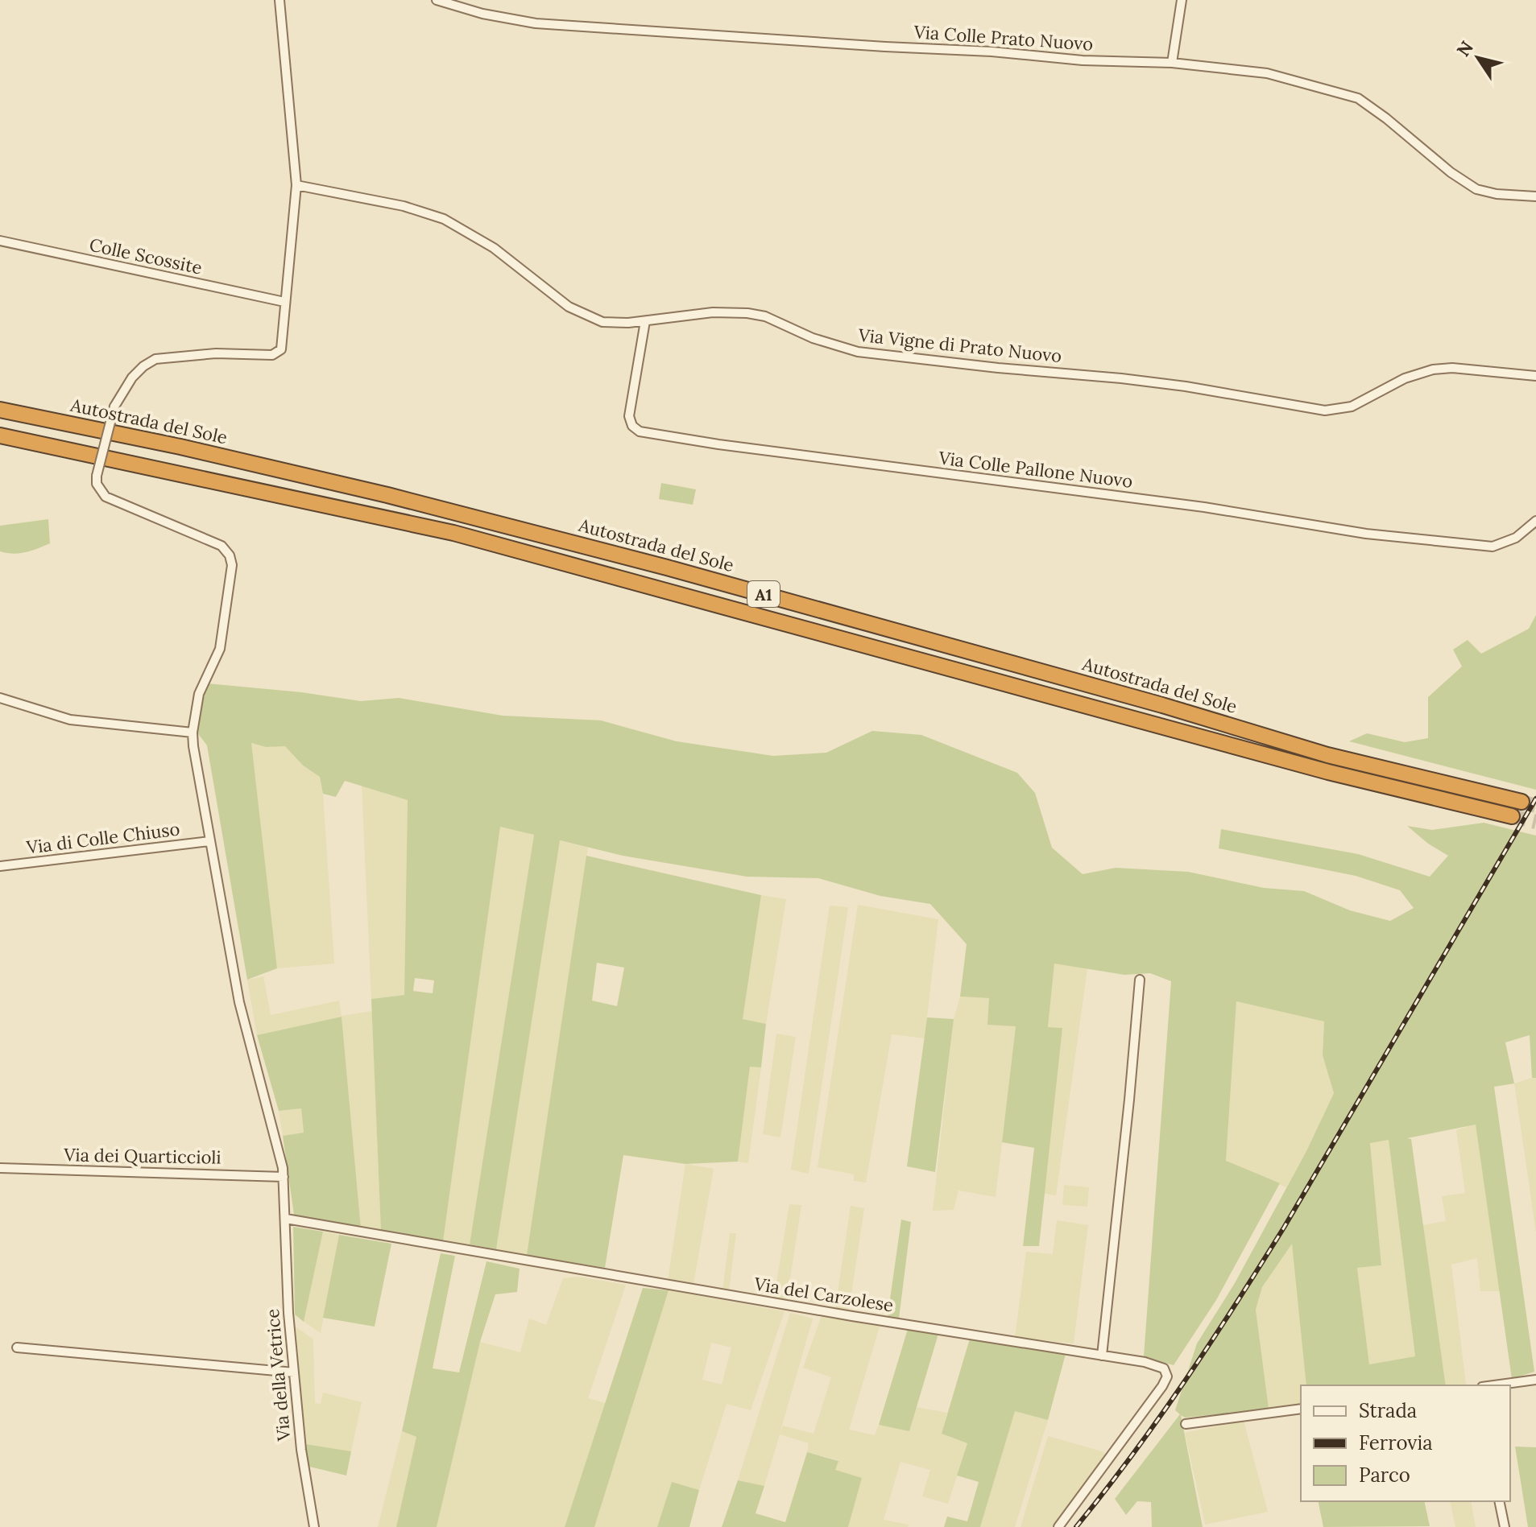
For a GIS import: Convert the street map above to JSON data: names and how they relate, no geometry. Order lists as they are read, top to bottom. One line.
{"streets":{"highway":["Autostrada del Sole","A1"],"street":["Via Colle Prato Nuovo","Colle Scossite","Via Vigne di Prato Nuovo","Via Colle Pallone Nuovo","Via di Colle Chiuso","Via dei Quarticcioli","Via del Carzolese","Via della Vetrice"]},"crossings":[["Via Vigne di Prato Nuovo","Via Colle Pallone Nuovo"],["Via di Colle Chiuso","Via della Vetrice"],["Via dei Quarticcioli","Via della Vetrice"],["Via del Carzolese","Via della Vetrice"]],"legend":["Strada","Ferrovia","Parco"],"north":"top left"}
